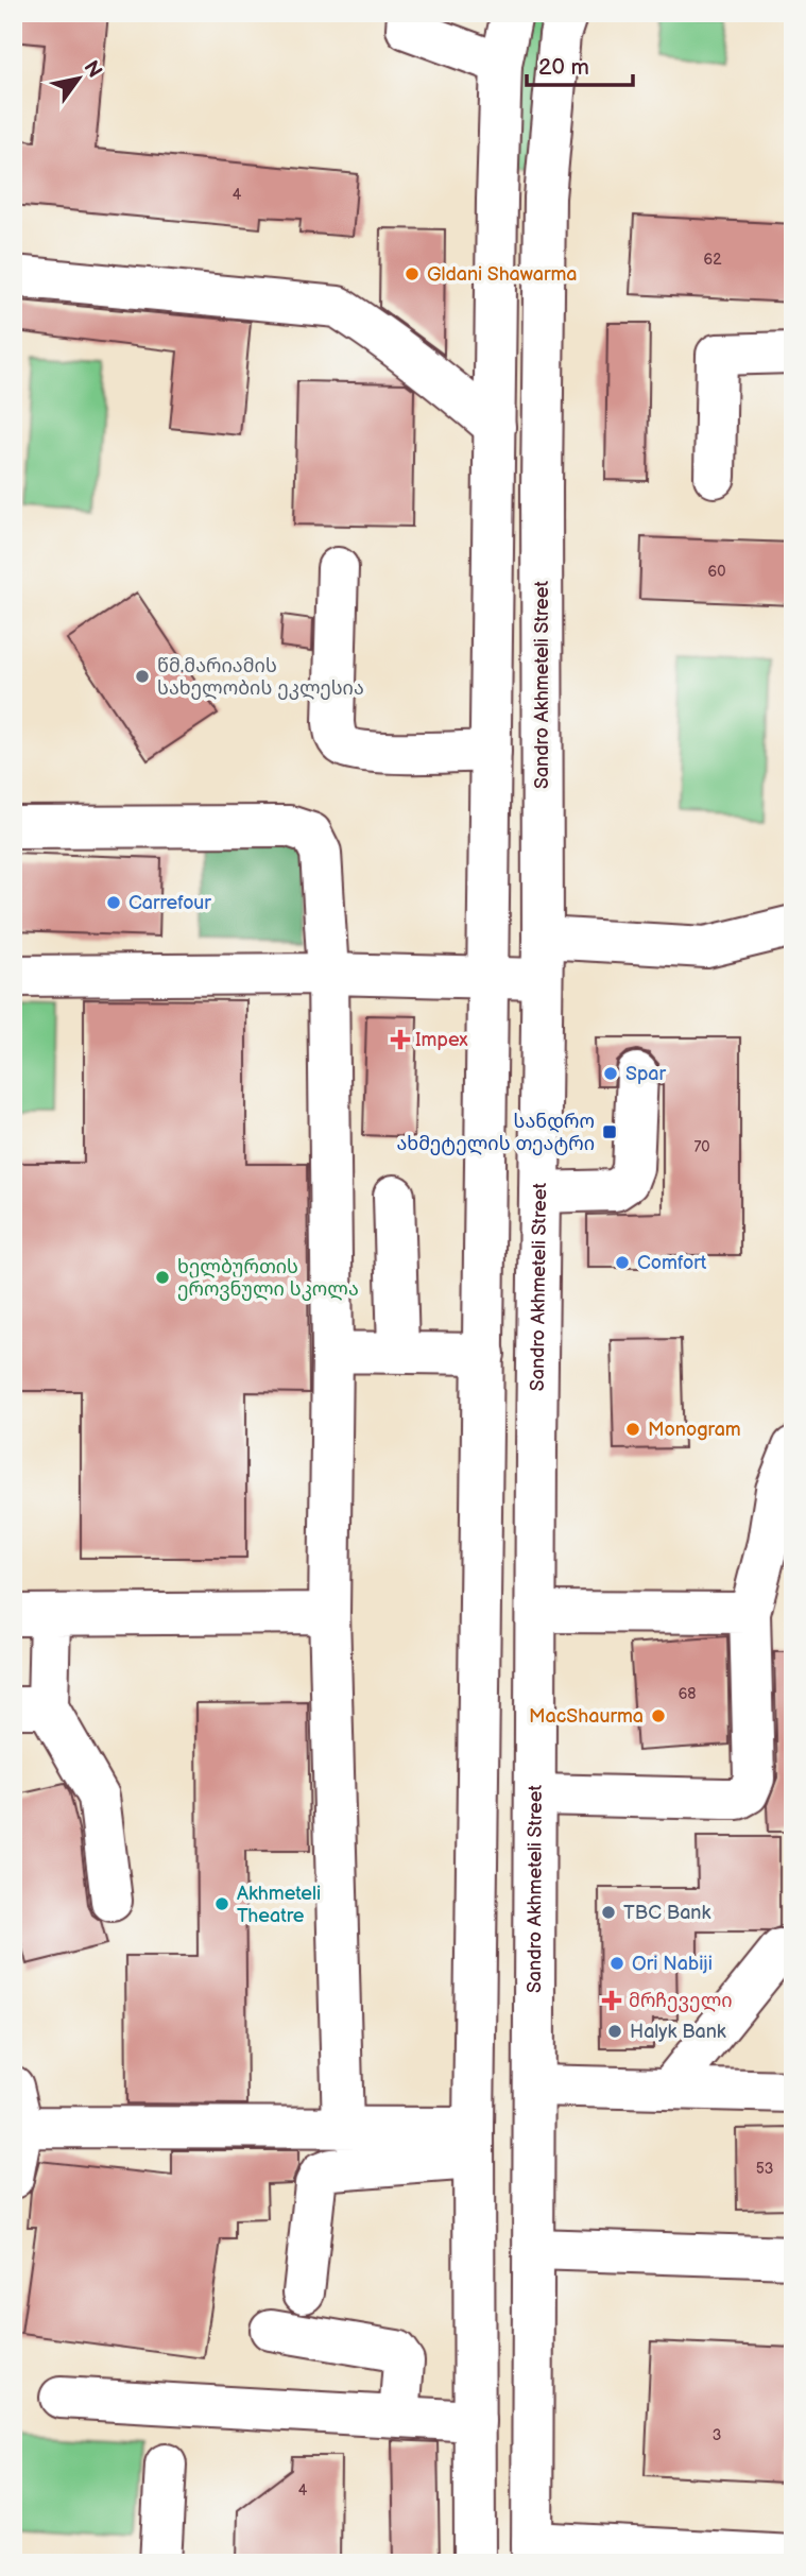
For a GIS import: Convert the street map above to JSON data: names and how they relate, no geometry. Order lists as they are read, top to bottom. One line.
{"streets":{"main road":["Sandro Akhmeteli Street"]},"places":{"other":["Gldani Shawarma","წმ.მარიამის სახელობის ეკლესია","Carrefour","Spar","Comfort","ხელბურთის ეროვნული სკოლა","Monogram","MacShaurma","Akhmeteli Theatre","TBC Bank","Ori Nabiji","Halyk Bank"],"health":["Impex","მრჩეველი"],"transit":["სანდრო ახმეტელის თეატრი"]},"house_numbers":["4","62","60","70","68","53","3","4"],"scale_bar":"20 m","north":"top right"}
